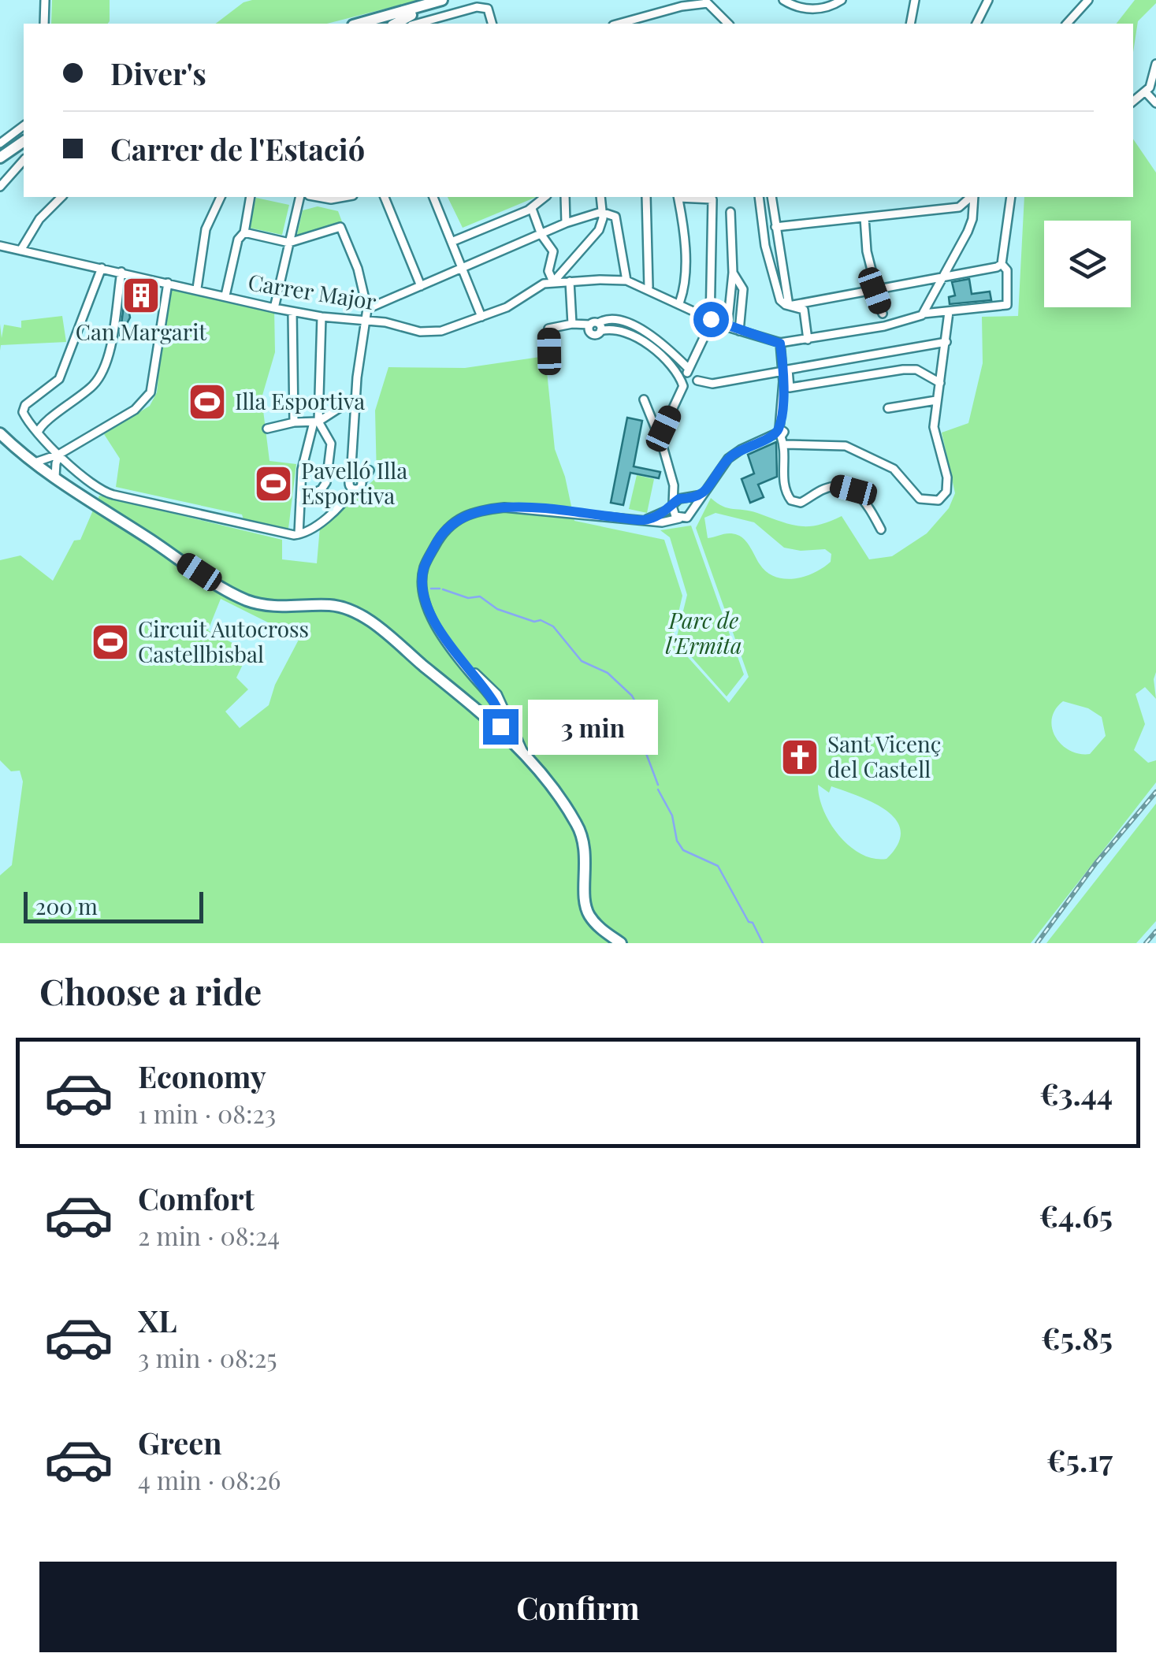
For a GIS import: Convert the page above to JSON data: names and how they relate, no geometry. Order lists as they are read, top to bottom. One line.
{"streets":{"street":["Carrer Major"]},"parks":["Parc de l'Ermita"],"places":{"building":["Can Margarit"],"sports":["Illa Esportiva","Pavelló Illa Esportiva","Circuit Autocross Castellbisbal"],"church":["Sant Vicenç del Castell"]},"scale_bar":"200 m","page":{"banner":["Diver's","Carrer de l'Estació"],"bubble":"3 min","scale":"200 m","heading":"Choose a ride","list":[{"name":"Economy","note":"1 min · 08:23","value":"€3.44"},{"name":"Comfort","note":"2 min · 08:24","value":"€4.65"},{"name":"XL","note":"3 min · 08:25","value":"€5.85"},{"name":"Green","note":"4 min · 08:26","value":"€5.17"}],"buttons":"Confirm"}}
